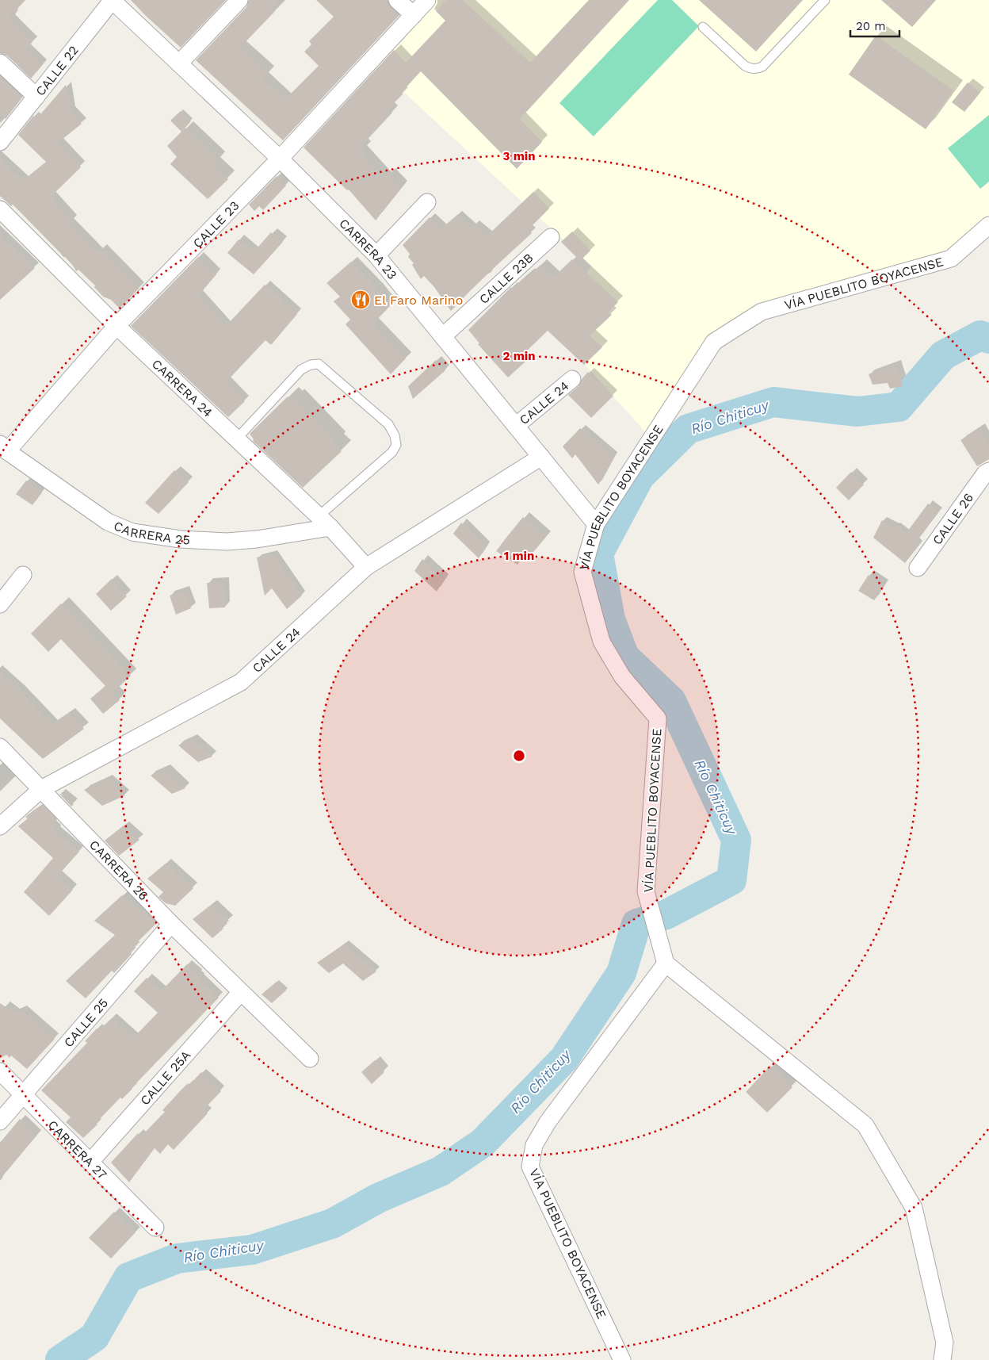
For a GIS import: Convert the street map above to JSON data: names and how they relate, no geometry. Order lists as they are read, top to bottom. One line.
{"streets":{"street":["CALLE 22","CALLE 23","CARRERA 23","CALLE 23B","VÍA PUEBLITO BOYACENSE","CARRERA 24","CALLE 24","CALLE 26","CARRERA 25","CARRERA 26","CALLE 25","CALLE 25A","CARRERA 27"]},"crossings":[["CALLE 22","CARRERA 23"],["CALLE 23","CARRERA 23"],["CALLE 23","CARRERA 24"],["CALLE 23","CARRERA 25"],["CARRERA 23","CALLE 23B"],["CARRERA 23","VÍA PUEBLITO BOYACENSE"],["CARRERA 23","CALLE 24"],["CARRERA 24","CALLE 24"],["CARRERA 24","CARRERA 25"],["CALLE 24","CARRERA 26"],["CARRERA 26","CALLE 25"],["CARRERA 26","CALLE 25A"],["CALLE 25","CARRERA 27"],["CALLE 25A","CARRERA 27"]],"water":["Río Chiticuy"],"places":{"restaurant":["El Faro Marino"]},"scale_bar":"20 m","rings":["3 min","2 min","1 min"]}
